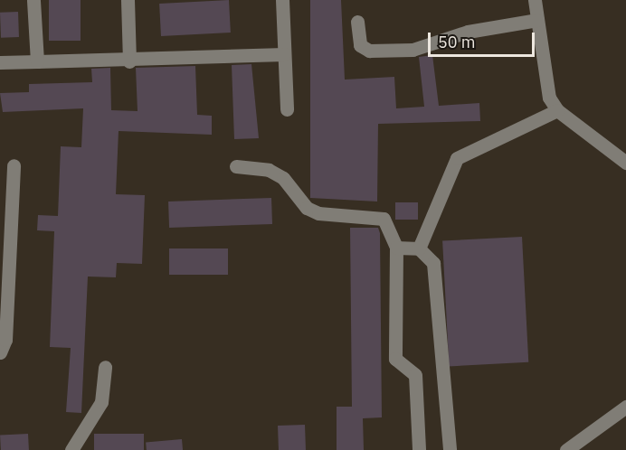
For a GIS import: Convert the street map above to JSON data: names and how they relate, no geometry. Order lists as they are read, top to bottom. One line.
{"scale_bar":"50 m"}
